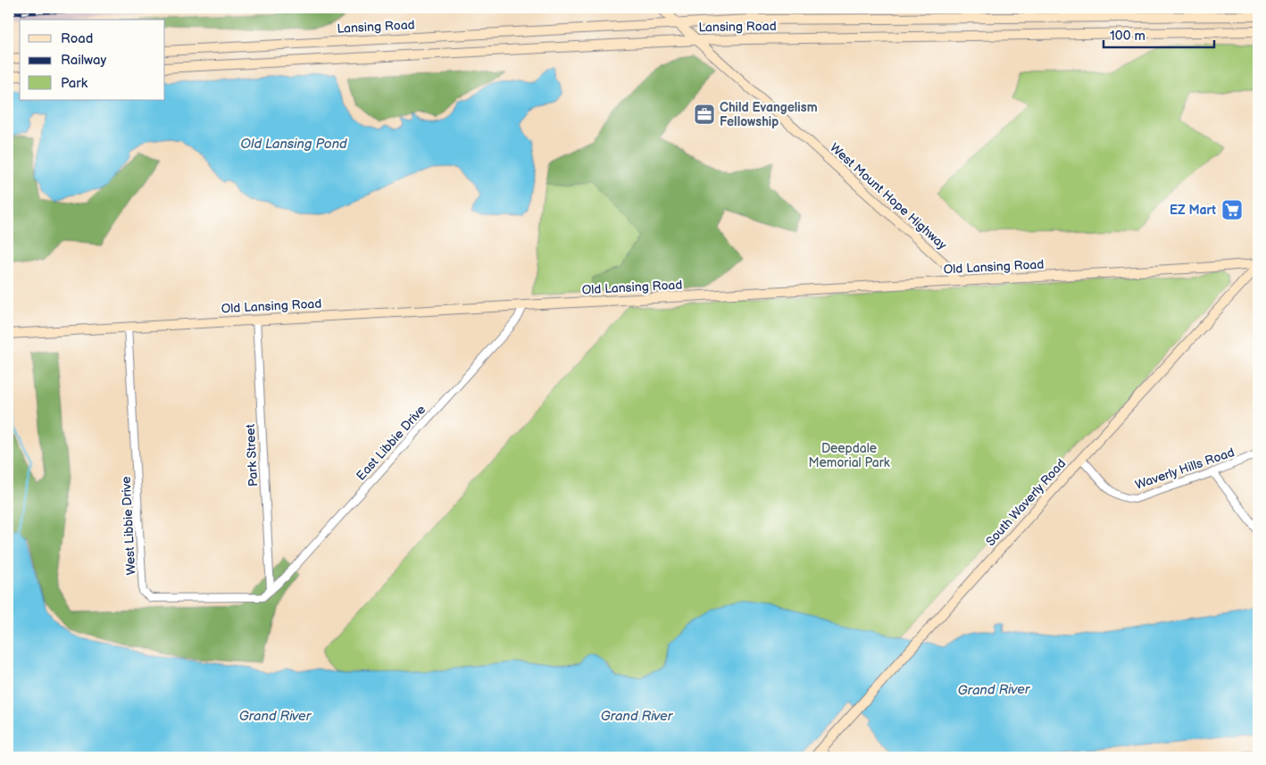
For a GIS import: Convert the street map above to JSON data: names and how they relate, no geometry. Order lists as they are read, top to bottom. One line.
{"streets":{"main road":["Lansing Road","West Mount Hope Highway","Old Lansing Road","South Waverly Road"],"street":["East Libbie Drive","Park Street","Waverly Hills Road","West Libbie Drive"]},"crossings":[["Lansing Road","West Mount Hope Highway"],["West Mount Hope Highway","Old Lansing Road"],["Old Lansing Road","East Libbie Drive"],["Old Lansing Road","Park Street"],["Old Lansing Road","South Waverly Road"],["Old Lansing Road","West Libbie Drive"],["East Libbie Drive","Park Street"],["East Libbie Drive","West Libbie Drive"],["Park Street","West Libbie Drive"],["Waverly Hills Road","South Waverly Road"]],"water":["Old Lansing Pond","Grand River"],"parks":["Deepdale Memorial Park"],"places":{"office":["Child Evangelism Fellowship"],"supermarket":["EZ Mart"]},"legend":["Road","Railway","Park"],"scale_bar":"100 m"}
